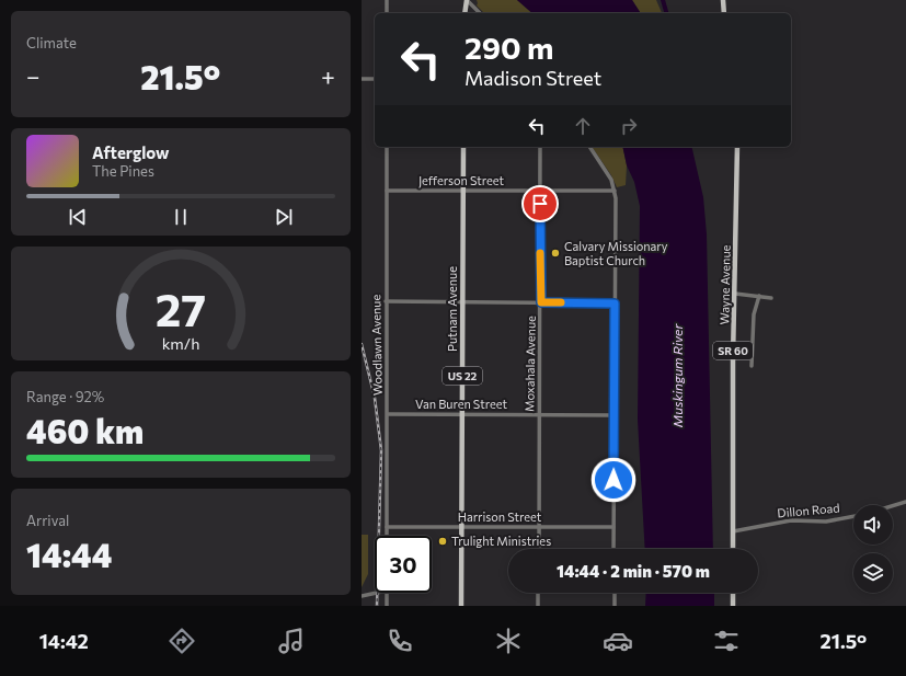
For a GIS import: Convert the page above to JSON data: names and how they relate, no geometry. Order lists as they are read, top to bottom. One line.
{"streets":{"main road":["Wayne Avenue","Putnam Avenue","SR 60","US 22"],"street":["Jefferson Street","Woodlawn Avenue","Moxahala Avenue","Van Buren Street","Dillon Road","Harrison Street"]},"crossings":[["Jefferson Street","Putnam Avenue"],["Jefferson Street","Woodlawn Avenue"],["Jefferson Street","Moxahala Avenue"],["Wayne Avenue","Dillon Road"],["Putnam Avenue","Van Buren Street"],["Putnam Avenue","Harrison Street"],["Woodlawn Avenue","Van Buren Street"],["Woodlawn Avenue","Harrison Street"],["Moxahala Avenue","Van Buren Street"],["Moxahala Avenue","Harrison Street"]],"water":["Muskingum River"],"places":["Calvary Missionary Baptist Church","Trulight Ministries"],"page":{"tile":["Climate",["Range · 92%","460 km"],["Arrival","14:44"]],"turn":["290 m","Madison Street"],"heat":["−","21.5°","+"],"song":["Afterglow","The Pines"],"limit":"30","trip":"14:44 · 2 min · 570 m","tabs":["14:42","21.5°"],"gauge":["27","km/h"]}}
